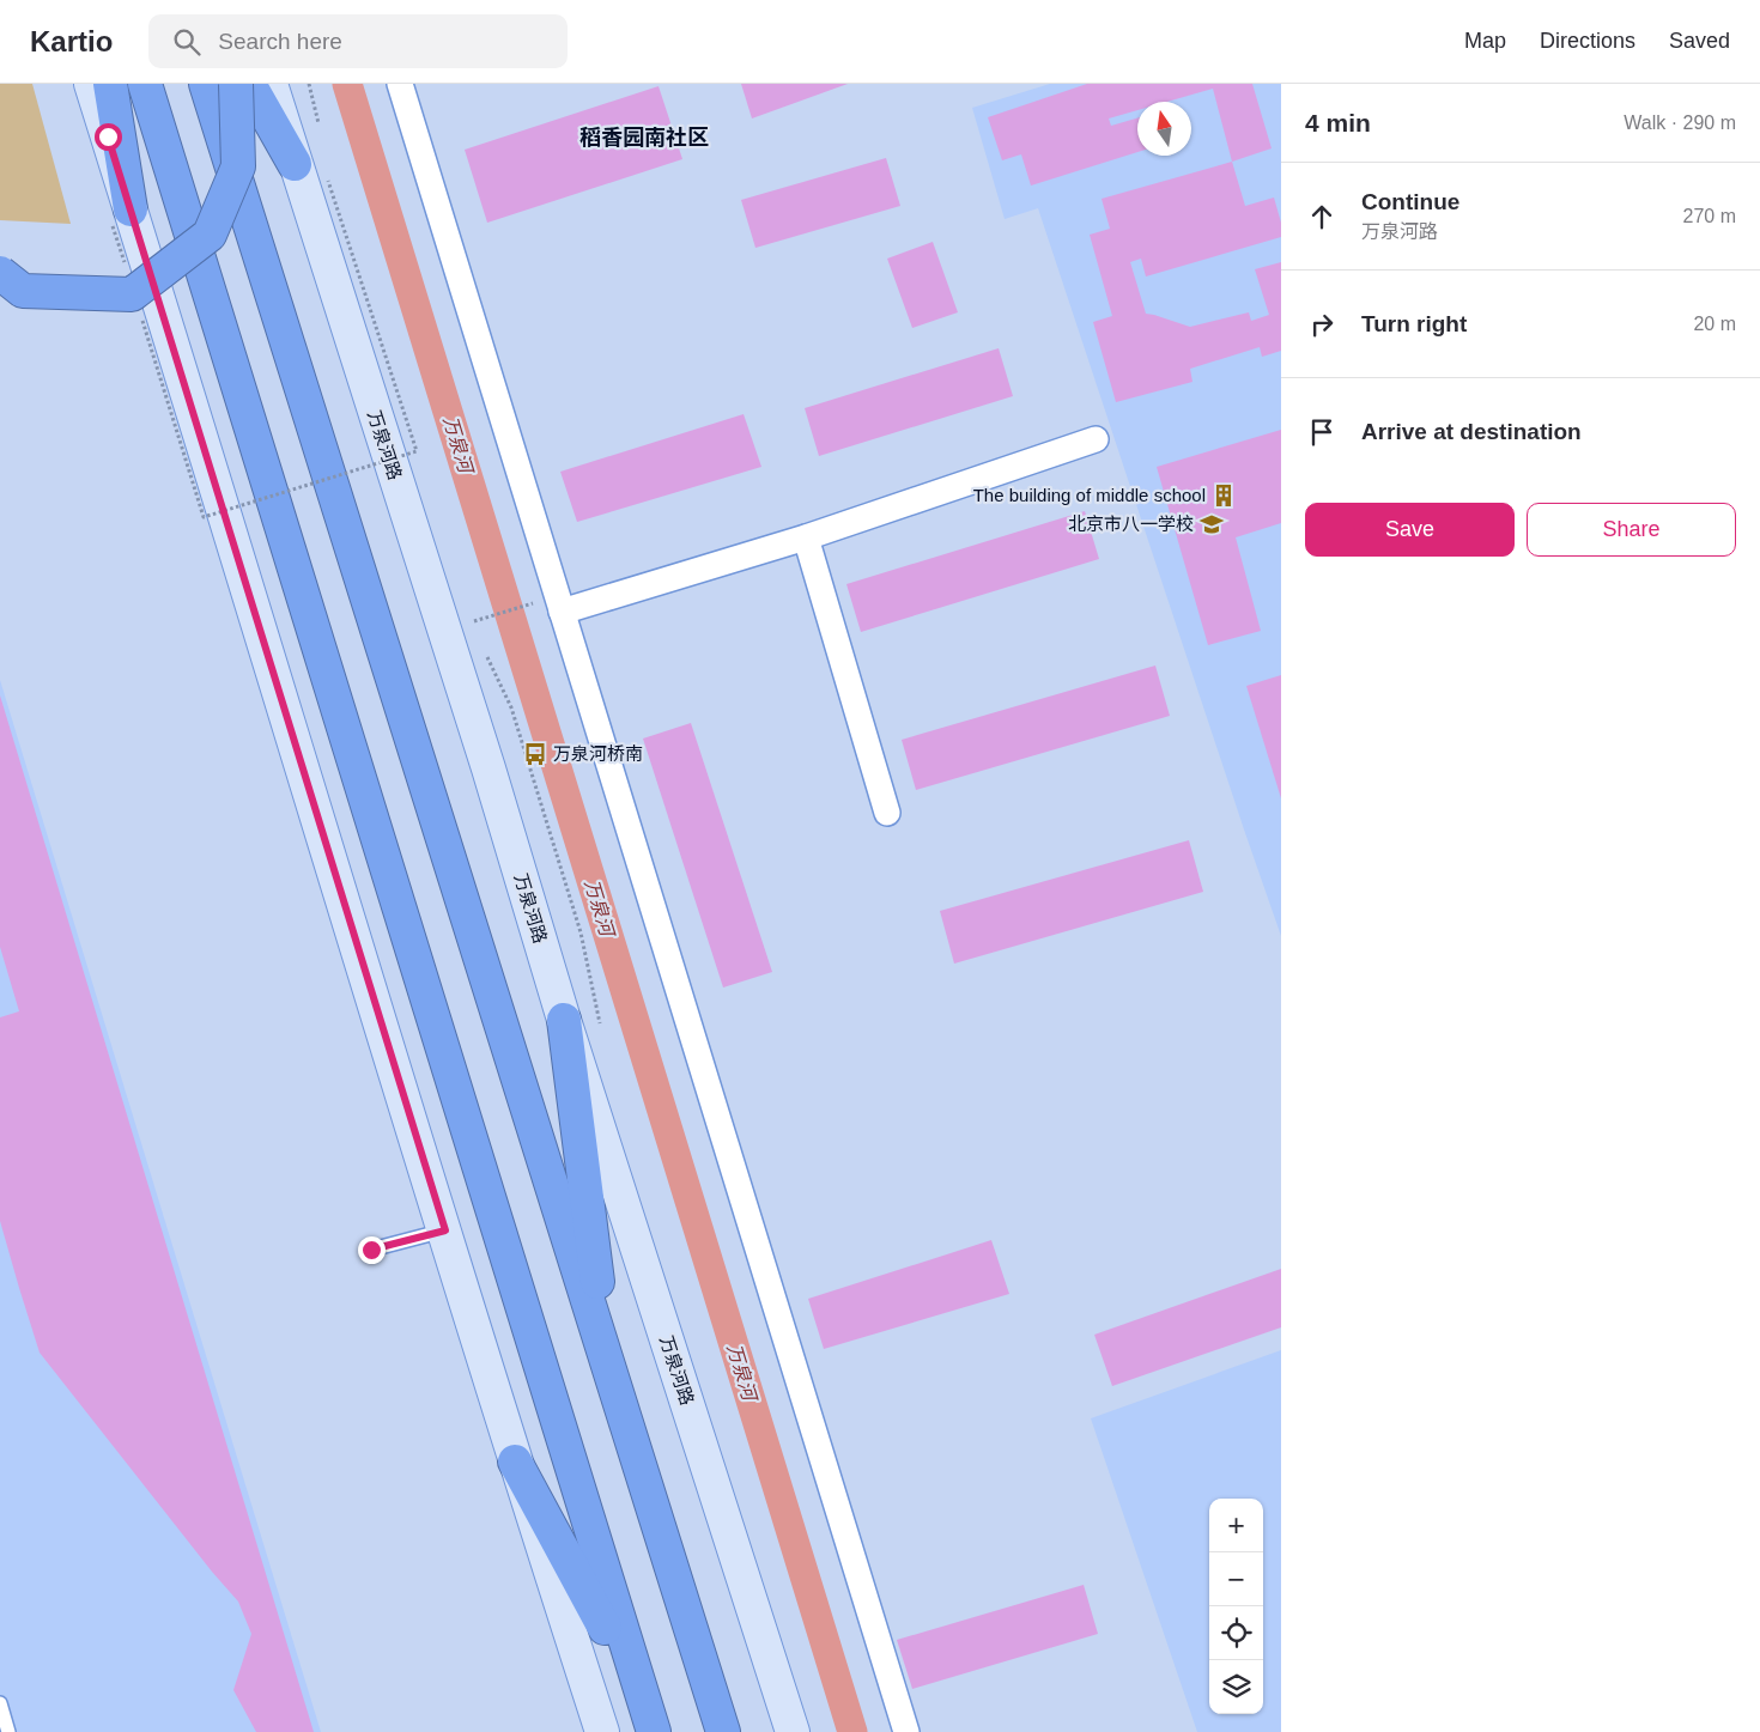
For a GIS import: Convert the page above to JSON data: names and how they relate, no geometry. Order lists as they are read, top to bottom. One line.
{"streets":{"street":["万泉河路"]},"districts":["稻香园南社区"],"water":["万泉河"],"places":{"building":["The building of middle school"],"school or university":["北京市八一学校"],"bus stop":["万泉河桥南"]},"north":"top","page":{"header":"Kartio","search":"Search here","nav":["Map","Directions","Saved"],"heading":["4 min","Walk · 290 m"],"list":[["Continue","万泉河路","270 m"],["Turn right","20 m"],"Arrive at destination"],"buttons":["Save","Share"],"map_buttons":["+","−"]}}
